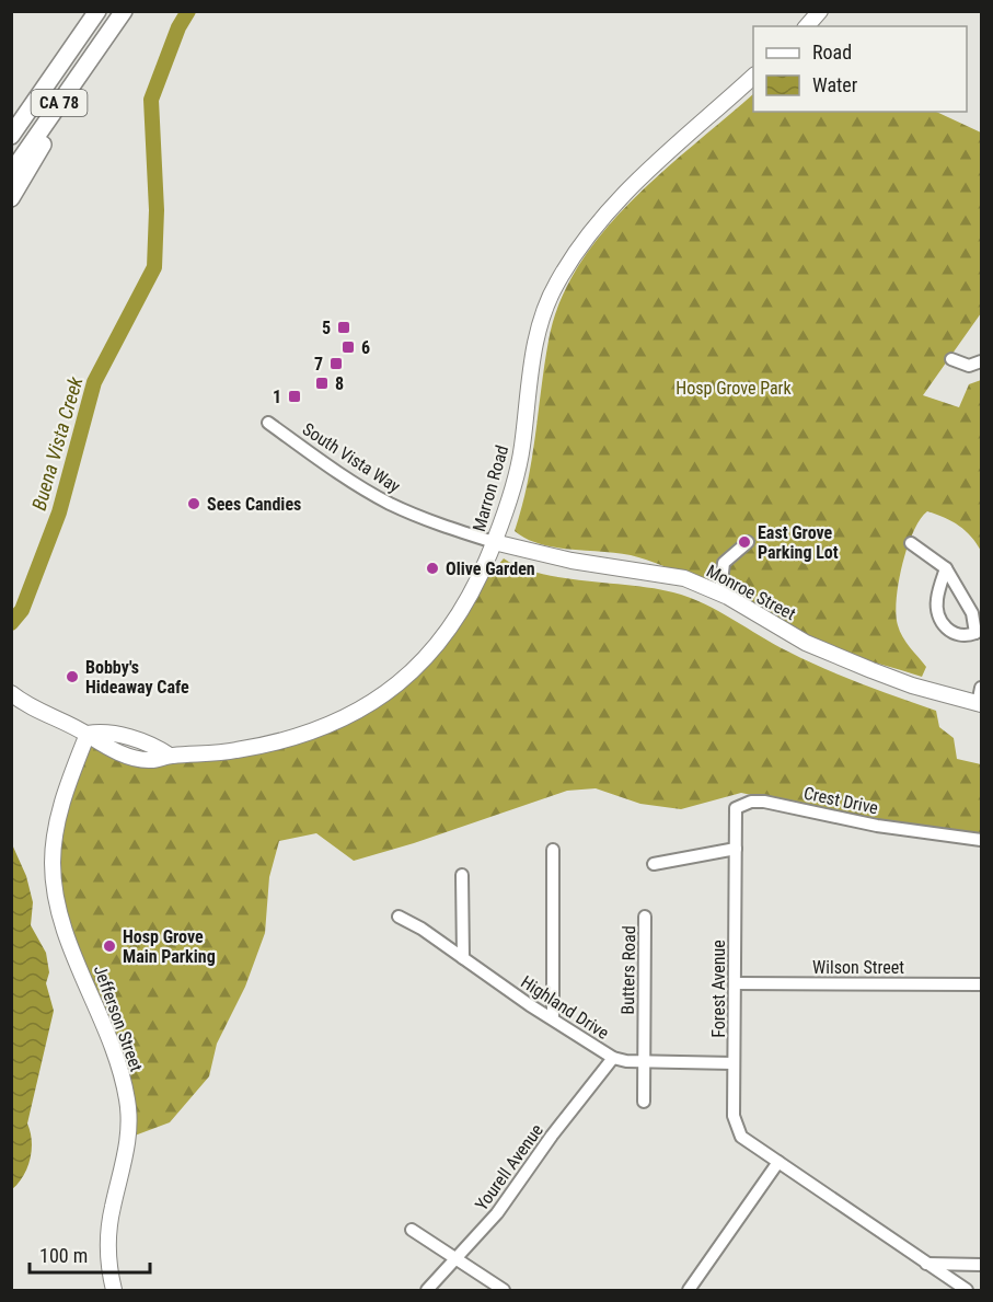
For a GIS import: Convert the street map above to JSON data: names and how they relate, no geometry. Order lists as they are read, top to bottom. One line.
{"streets":{"highway":["CA 78"],"main road":["Marron Road","Monroe Street","Jefferson Street"],"street":["South Vista Way","Crest Drive","Wilson Street","Butters Road","Forest Avenue","Highland Drive","Yourell Avenue"]},"crossings":[["South Vista Way","Marron Road"],["South Vista Way","Monroe Street"],["Marron Road","Monroe Street"],["Marron Road","Jefferson Street"],["Crest Drive","Forest Avenue"],["Wilson Street","Forest Avenue"],["Butters Road","Highland Drive"],["Forest Avenue","Highland Drive"],["Highland Drive","Yourell Avenue"]],"water":["Buena Vista Creek"],"parks":["Hosp Grove Park"],"places":{"transit":["5","6","7","8","1"],"other":["Sees Candies","East Grove Parking Lot","Olive Garden","Bobby's Hideaway Cafe","Hosp Grove Main Parking"]},"legend":["Road","Water"],"scale_bar":"100 m"}
